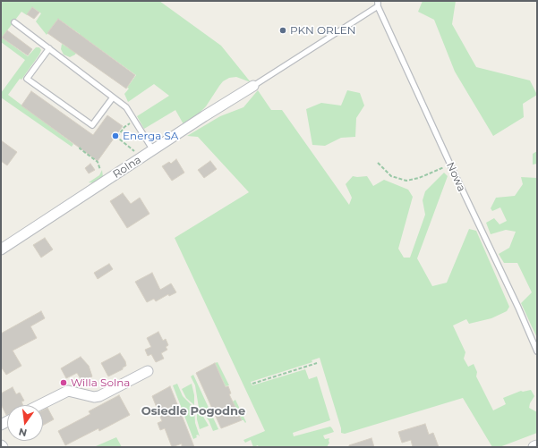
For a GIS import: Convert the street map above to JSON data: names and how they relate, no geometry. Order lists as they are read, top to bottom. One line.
{"streets":{"street":["Rolna"],"lane":["Nowa"]},"districts":["Osiedle Pogodne"],"places":["PKN ORLEN","Energa SA","Willa Solna"],"north":"bottom"}
